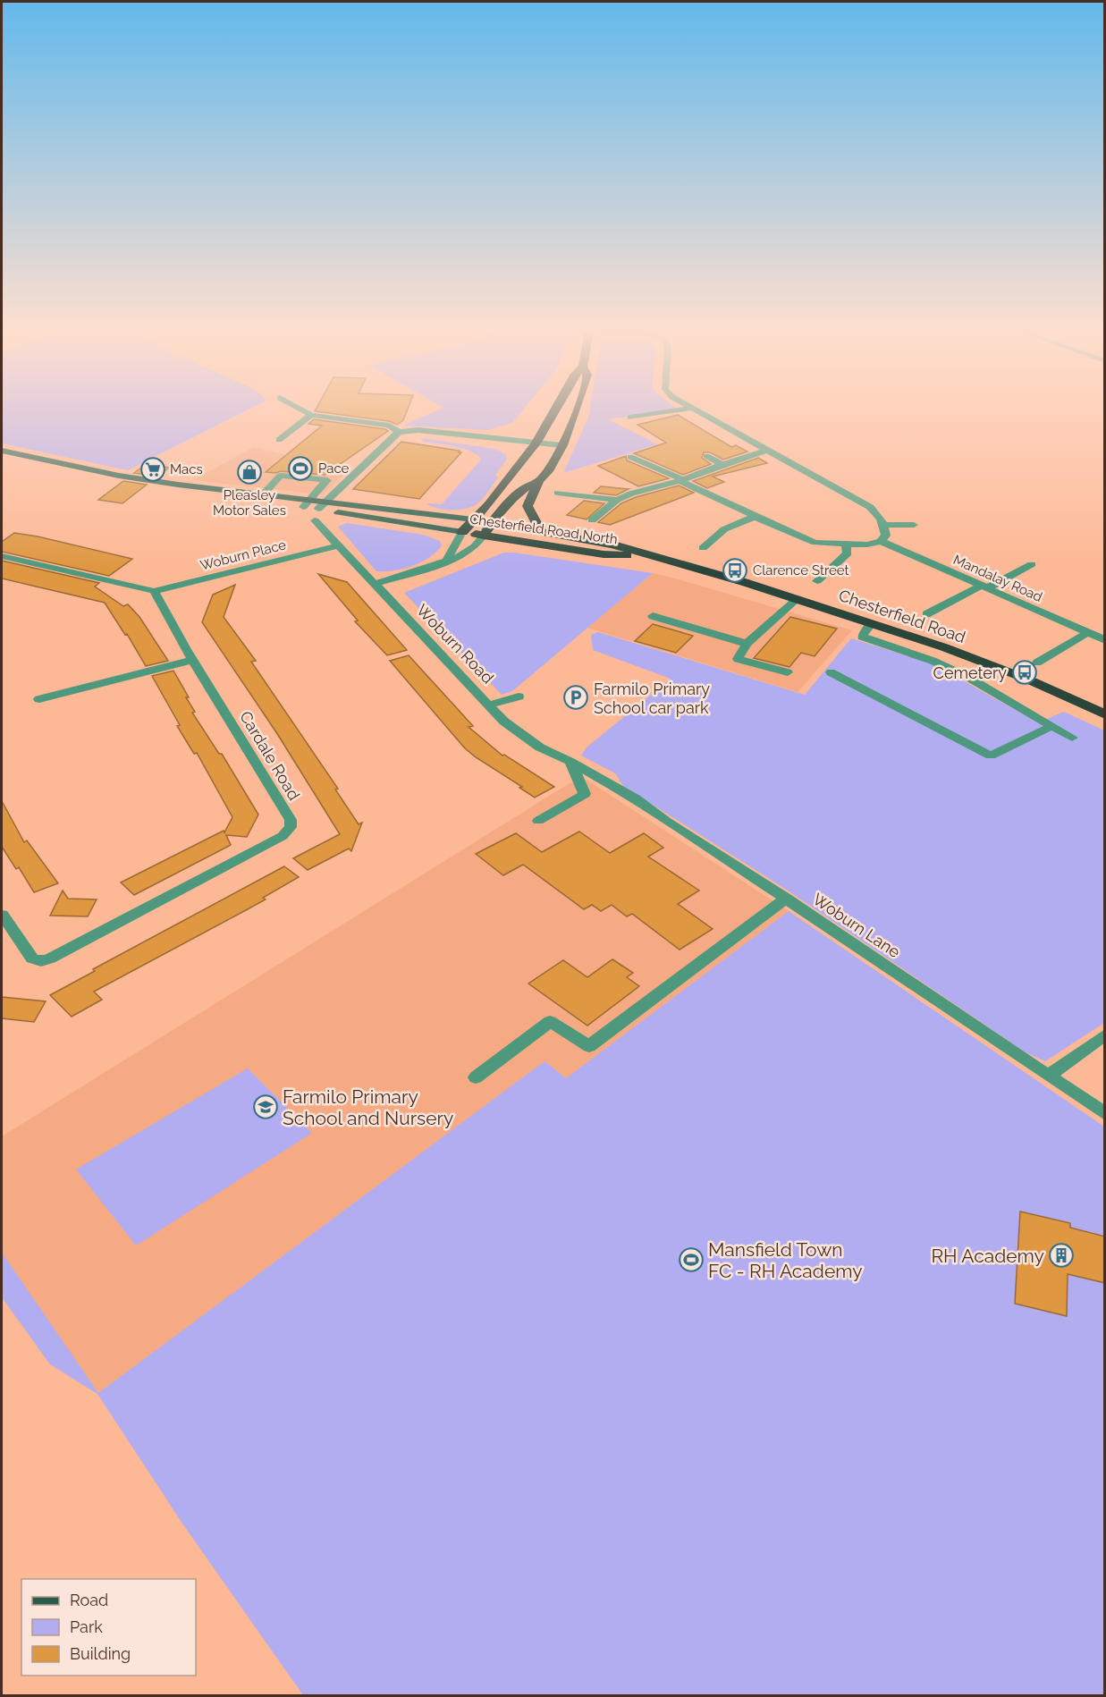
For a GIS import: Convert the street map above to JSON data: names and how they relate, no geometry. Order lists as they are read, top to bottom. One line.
{"streets":{"highway":["Chesterfield Road North","Chesterfield Road"],"street":["Woburn Place","Mandalay Road","Woburn Road","Cardale Road","Woburn Lane"]},"crossings":[["Chesterfield Road North","Chesterfield Road"],["Woburn Place","Woburn Road"],["Woburn Place","Cardale Road"],["Woburn Road","Woburn Lane"]],"places":{"sports":["Pace","Mansfield Town FC - RH Academy"],"supermarket":["Macs"],"shop":["Pleasley Motor Sales"],"bus stop":["Clarence Street","Cemetery"],"parking":["Farmilo Primary School car park"],"school or university":["Farmilo Primary School and Nursery"],"building":["RH Academy"]},"legend":["Road","Park","Building"]}
